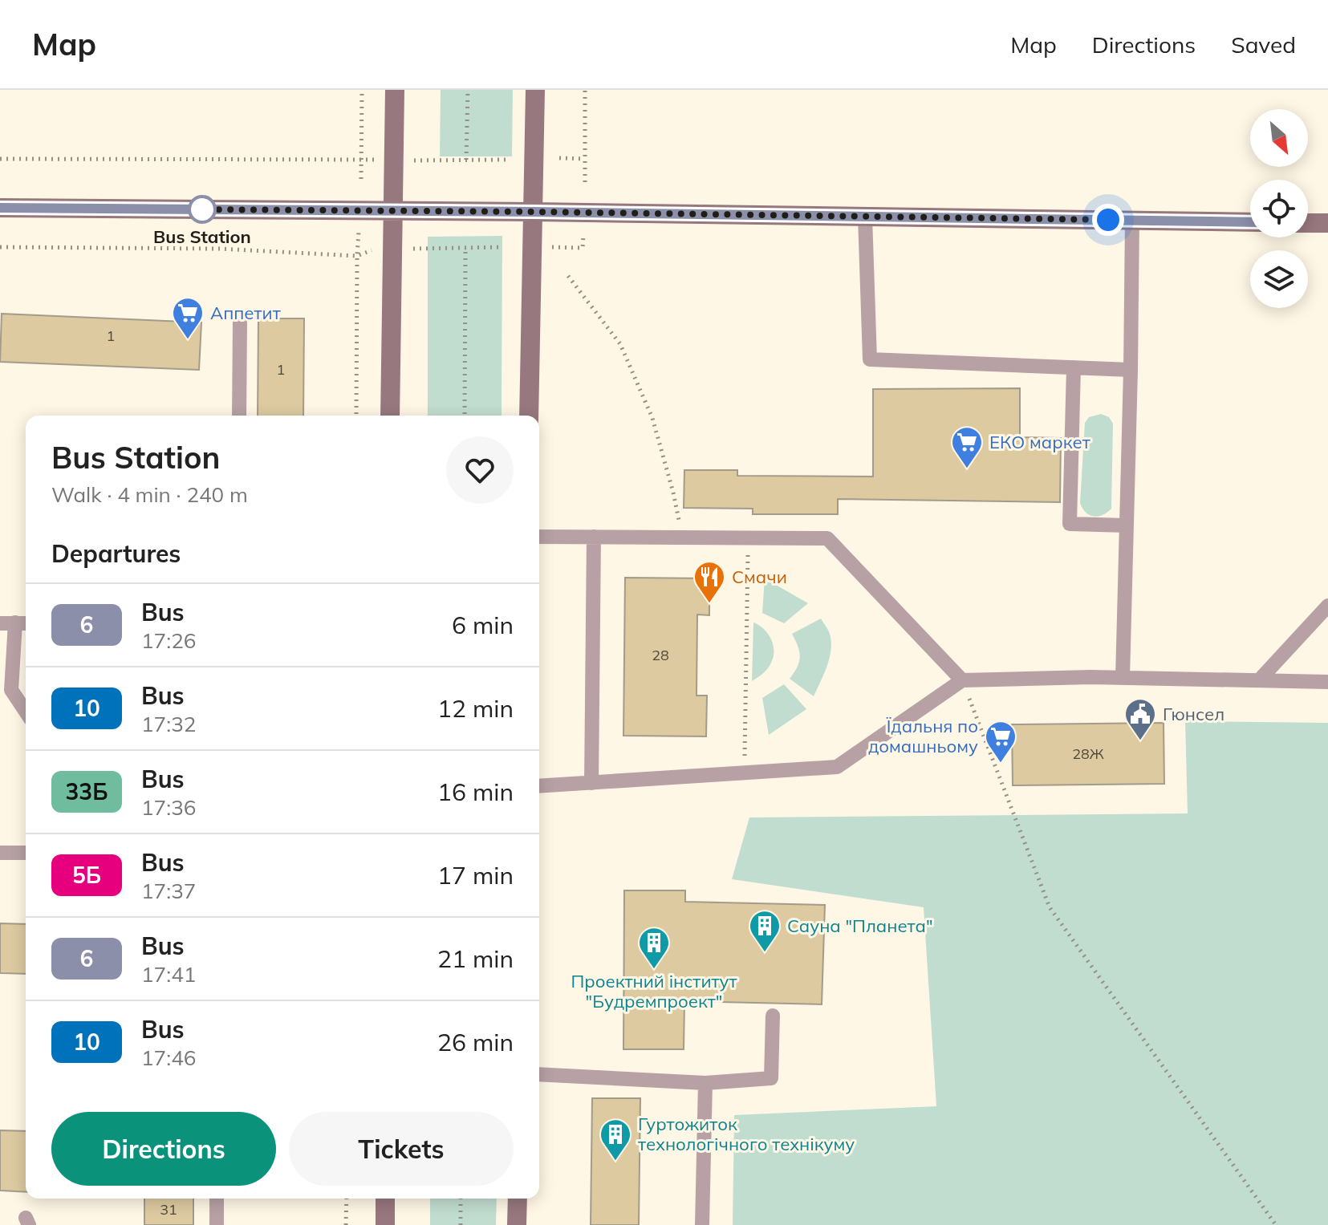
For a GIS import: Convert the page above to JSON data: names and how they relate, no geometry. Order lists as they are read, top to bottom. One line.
{"places":{"other":["Bus Station"],"supermarket":["Аппетит","ЕКО маркет","Їдальня по домашньому"],"restaurant":["Смачи"],"public building":["Гюнсел"],"building":["Сауна \"Планета\"","Проектний інститут \"Будремпроект\"","Гуртожиток технологічного технікуму"]},"lines":["bus line 6"],"house_numbers":["1","1","28","28Ж","31"],"north":"bottom right","page":{"header":"Map","nav":["Map","Directions","Saved"],"heading":[["Bus Station","Walk · 4 min · 240 m"],"Departures"],"list":[{"mark":"6","name":"Bus","note":"17:26","value":"6 min"},{"mark":"10","name":"Bus","note":"17:32","value":"12 min"},{"mark":"33Б","name":"Bus","note":"17:36","value":"16 min"},{"mark":"5Б","name":"Bus","note":"17:37","value":"17 min"},{"mark":"6","name":"Bus","note":"17:41","value":"21 min"},{"mark":"10","name":"Bus","note":"17:46","value":"26 min"}],"buttons":["Directions","Tickets"]}}
